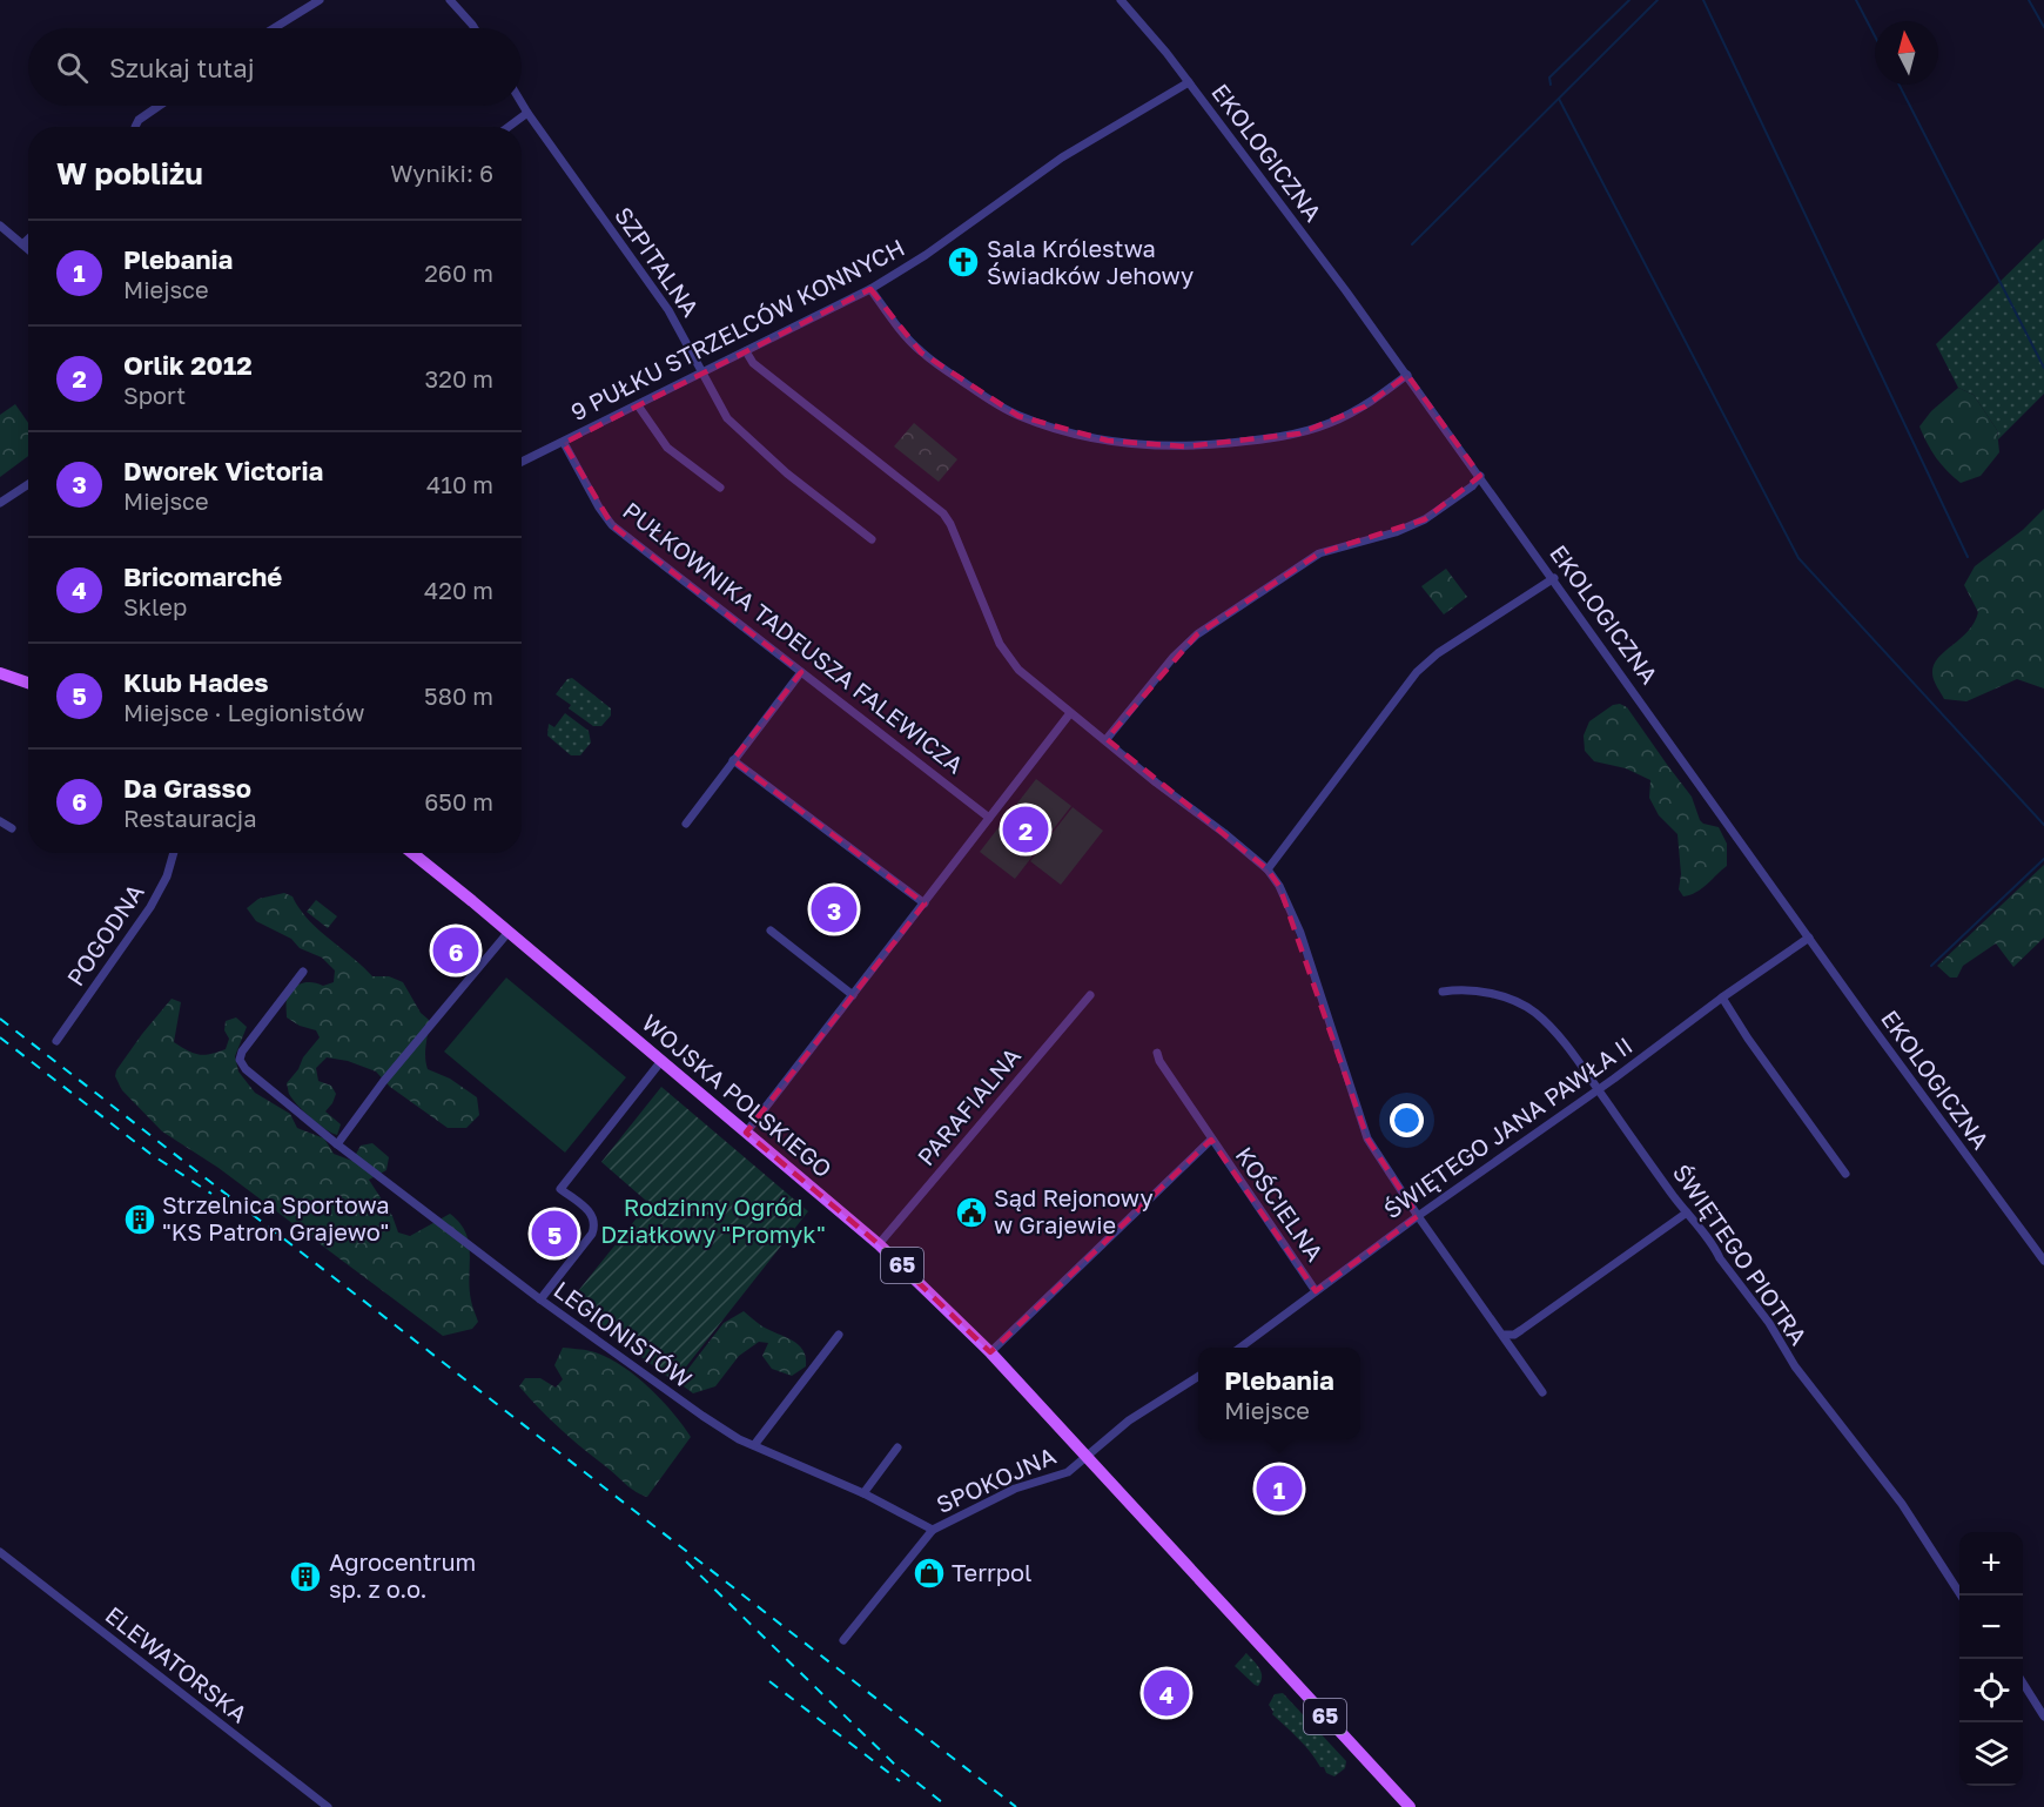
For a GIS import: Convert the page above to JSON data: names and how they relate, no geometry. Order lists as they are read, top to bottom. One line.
{"streets":{"main road":["WOJSKA POLSKIEGO","65"],"street":["EKOLOGICZNA","SZPITALNA","9 PUŁKU STRZELCÓW KONNYCH","PUŁKOWNIKA TADEUSZA FALEWICZA","POGODNA","PARAFIALNA","ŚWIĘTEGO JANA PAWŁA II","KOŚCIELNA","ŚWIĘTEGO PIOTRA","LEGIONISTÓW","SPOKOJNA","ELEWATORSKA"]},"crossings":[["EKOLOGICZNA","9 PUŁKU STRZELCÓW KONNYCH"],["EKOLOGICZNA","ŚWIĘTEGO JANA PAWŁA II"],["SZPITALNA","9 PUŁKU STRZELCÓW KONNYCH"],["9 PUŁKU STRZELCÓW KONNYCH","PUŁKOWNIKA TADEUSZA FALEWICZA"],["WOJSKA POLSKIEGO","PARAFIALNA"],["WOJSKA POLSKIEGO","KOŚCIELNA"],["WOJSKA POLSKIEGO","SPOKOJNA"],["ŚWIĘTEGO JANA PAWŁA II","KOŚCIELNA"],["ŚWIĘTEGO JANA PAWŁA II","ŚWIĘTEGO PIOTRA"],["LEGIONISTÓW","SPOKOJNA"]],"parks":["Rodzinny Ogród Działkowy \"Promyk\""],"places":{"church":["Sala Królestwa Świadków Jehowy"],"public building":["Sąd Rejonowy w Grajewie"],"building":["Strzelnica Sportowa \"KS Patron Grajewo\"","Agrocentrum sp. z o.o."],"shop":["Terrpol"]},"north":"top","page":{"search":"Szukaj tutaj","heading":["W pobliżu","Wyniki: 6"],"list":[{"mark":"1","name":"Plebania","note":"Miejsce","value":"260 m"},{"mark":"2","name":"Orlik 2012","note":"Sport","value":"320 m"},{"mark":"3","name":"Dworek Victoria","note":"Miejsce","value":"410 m"},{"mark":"4","name":"Bricomarché","note":"Sklep","value":"420 m"},{"mark":"5","name":"Klub Hades","note":"Miejsce · Legionistów","value":"580 m"},{"mark":"6","name":"Da Grasso","note":"Restauracja","value":"650 m"}],"pins":["2","3","6","5","1","4"],"popup":["Plebania","Miejsce"],"map_buttons":["+","−"]}}
